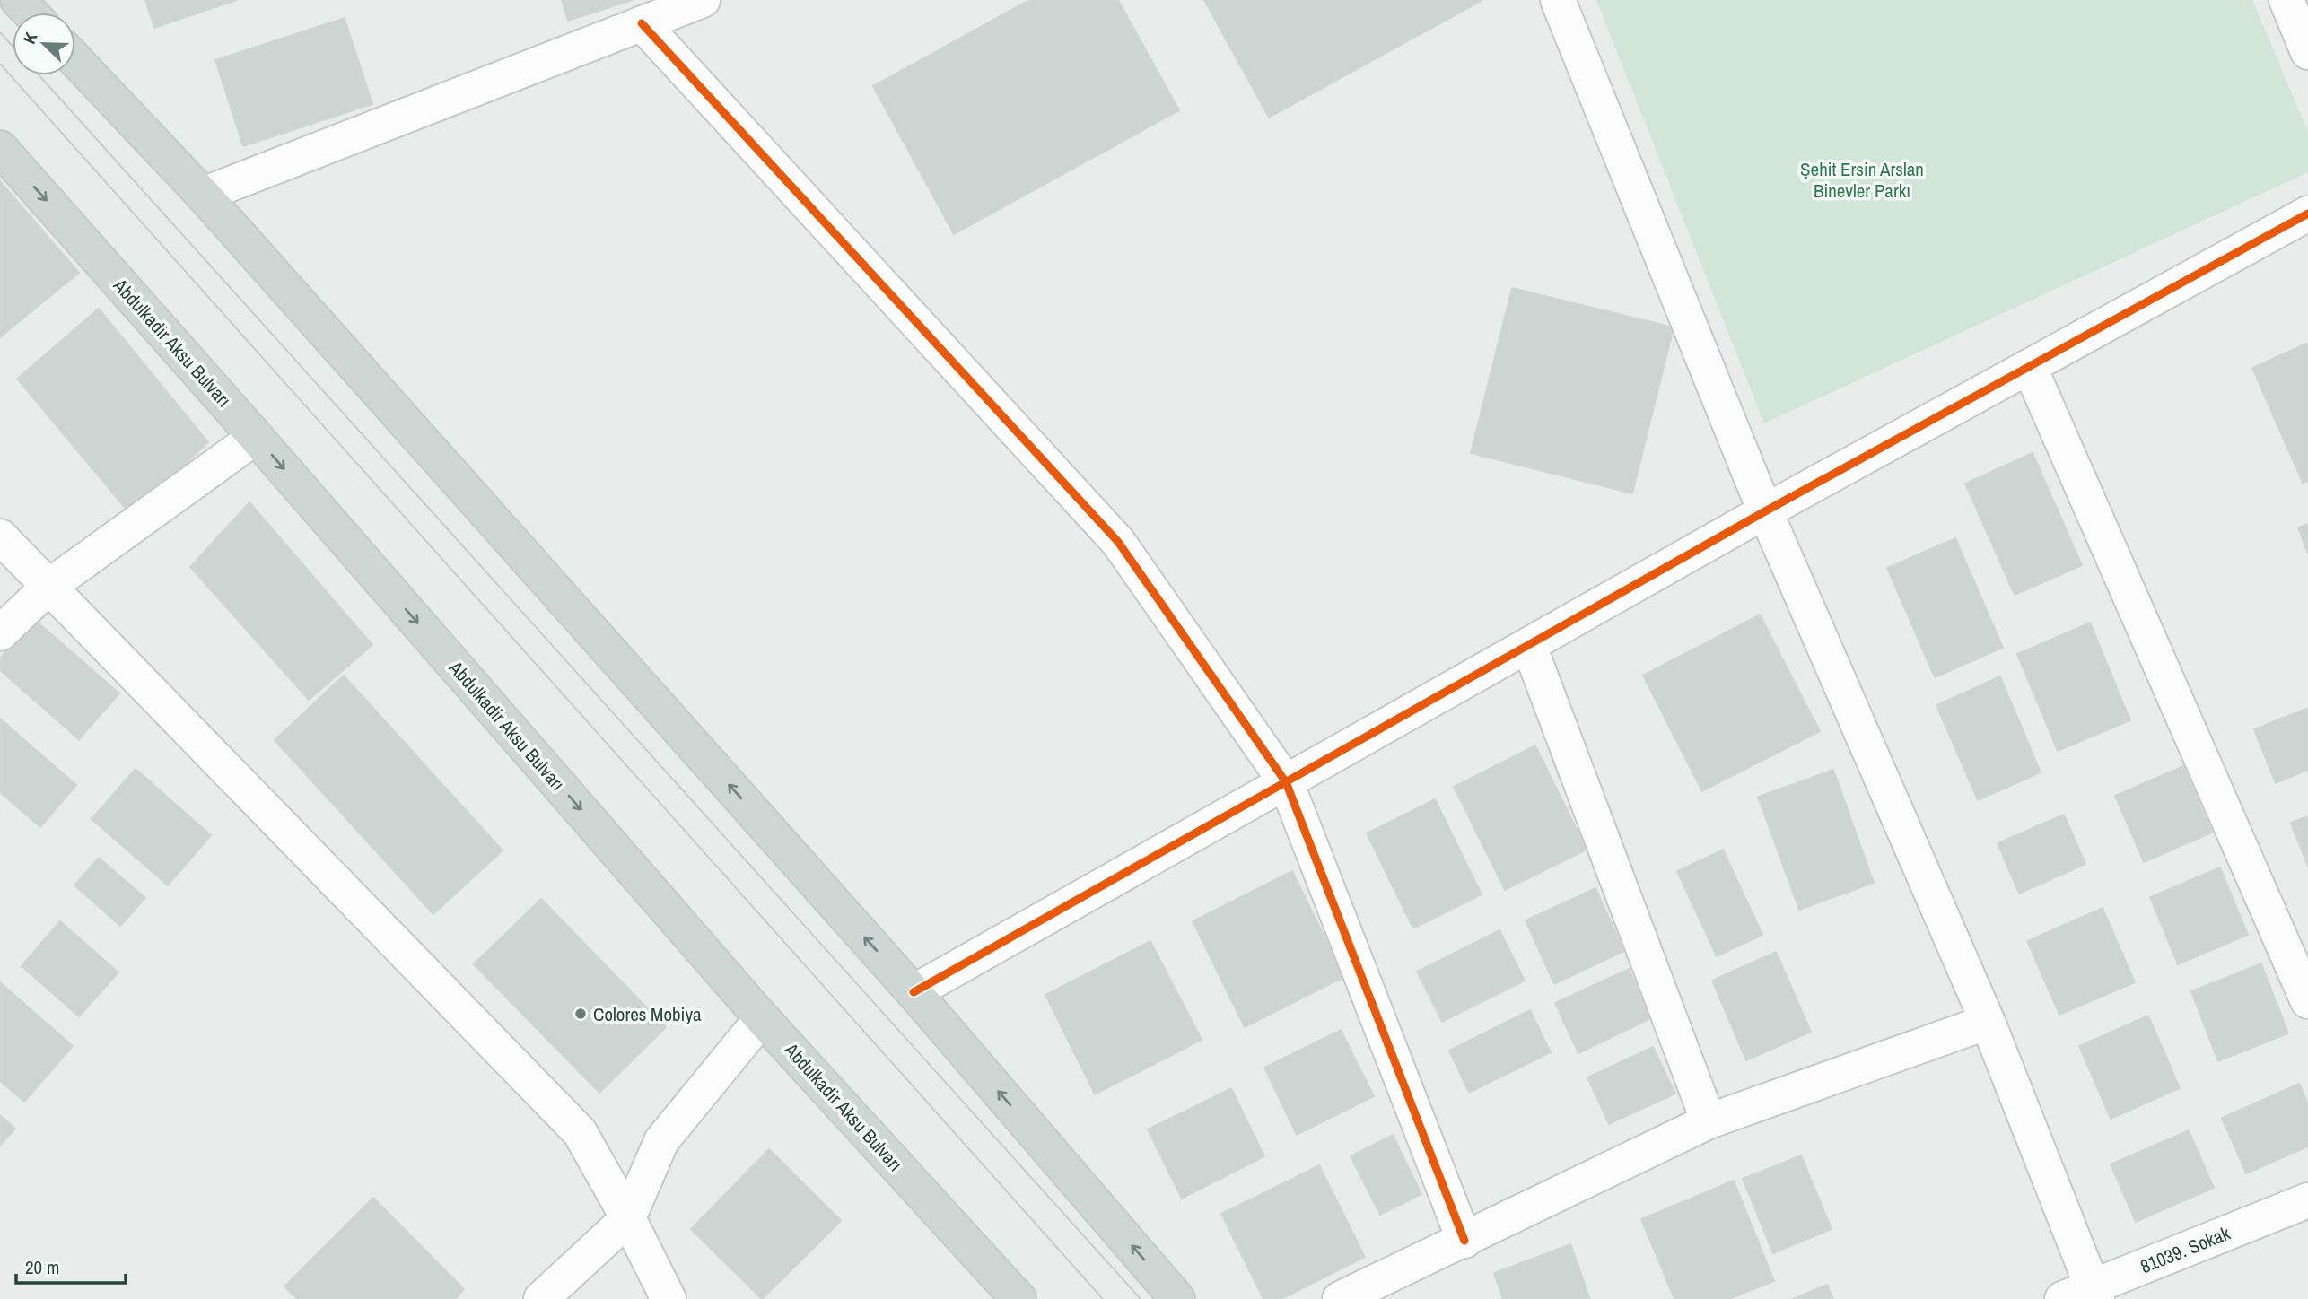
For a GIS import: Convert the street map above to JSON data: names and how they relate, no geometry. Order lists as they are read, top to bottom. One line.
{"streets":{"main road":["Abdulkadir Aksu Bulvarı"],"street":["81039. Sokak"]},"parks":["Şehit Ersin Arslan Binevler Parkı"],"places":["Colores Mobiya"],"scale_bar":"20 m","north":"top left"}
